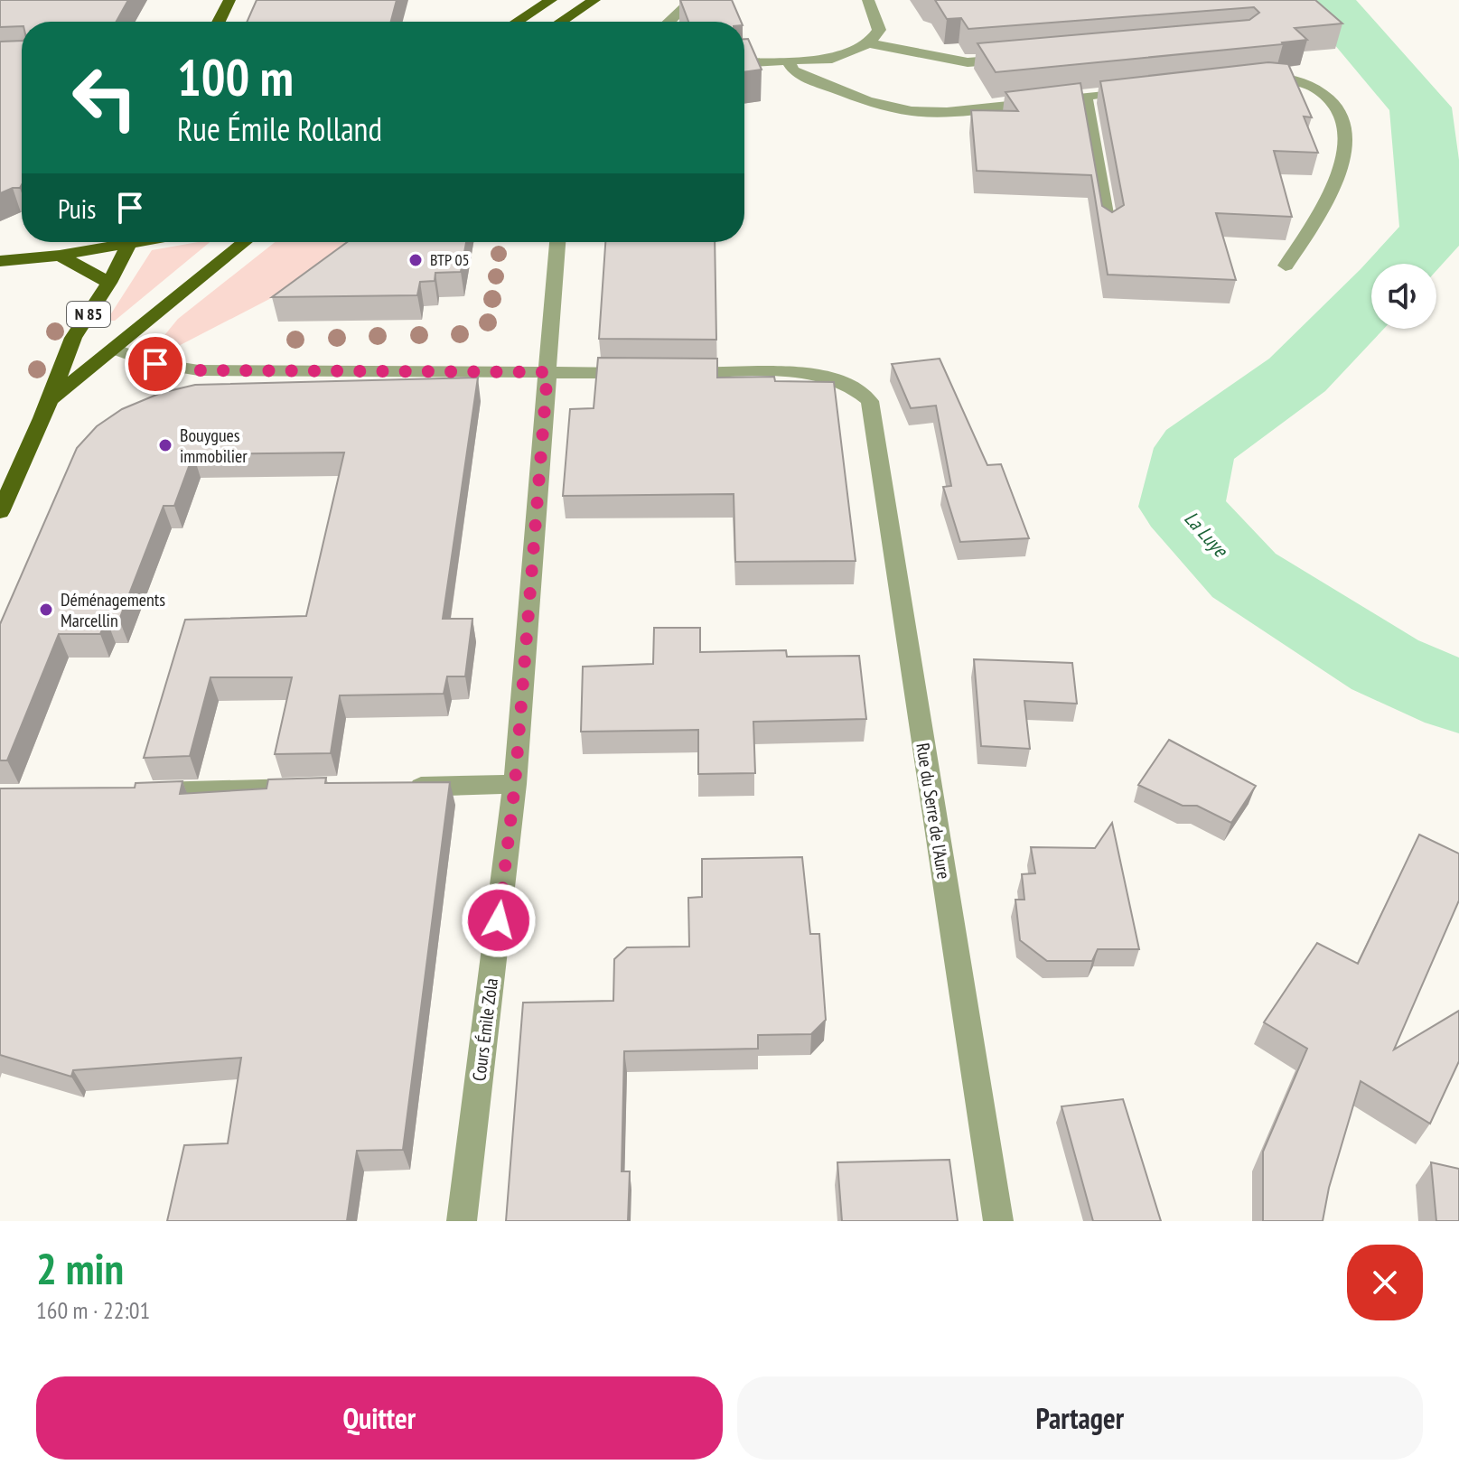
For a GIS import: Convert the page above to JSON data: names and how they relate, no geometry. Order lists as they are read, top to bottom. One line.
{"streets":{"main road":["N 85"],"street":["Rue du Serre de l'Aure","Cours Émile Zola"]},"water":["La Luye"],"places":["BTP 05","Bouygues immobilier","Déménagements Marcellin"],"page":{"turn":["100 m","Rue Émile Rolland"],"then":"Puis","heading":["2 min","160 m · 22:01"],"buttons":["Quitter","Partager"]}}
